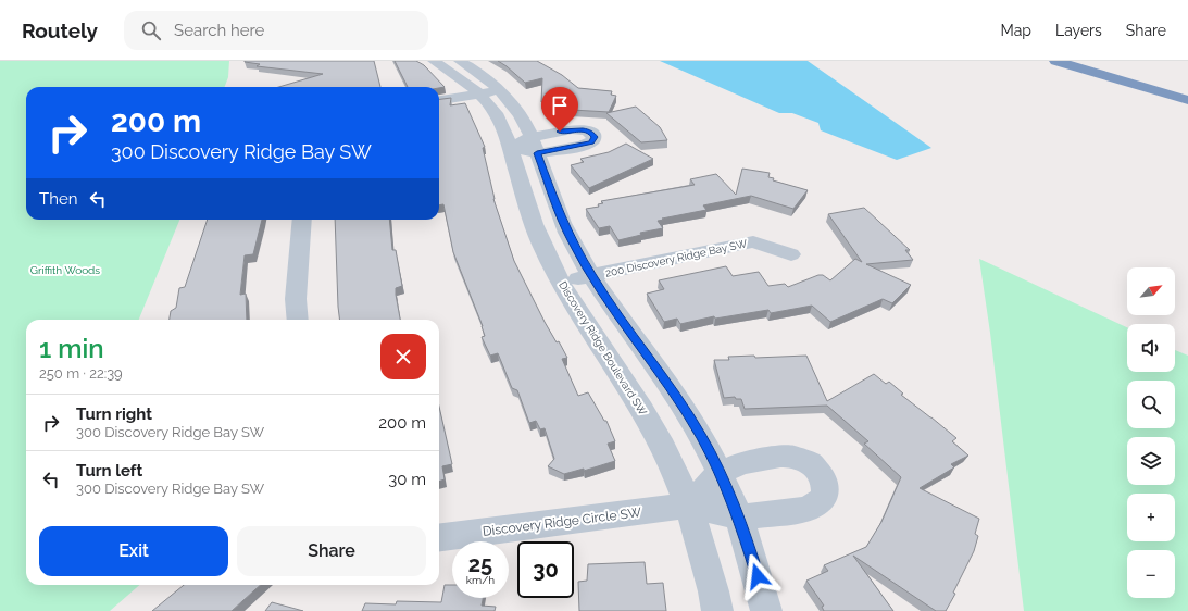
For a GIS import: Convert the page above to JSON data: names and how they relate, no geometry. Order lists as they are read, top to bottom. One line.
{"streets":{"street":["200 Discovery Ridge Bay SW","Discovery Ridge Boulevard SW","Discovery Ridge Circle SW"]},"crossings":[["200 Discovery Ridge Bay SW","Discovery Ridge Boulevard SW"],["Discovery Ridge Boulevard SW","Discovery Ridge Circle SW"]],"parks":["Griffith Woods"],"north":"top right","page":{"header":"Routely","search":"Search here","nav":["Map","Layers","Share"],"turn":["200 m","300 Discovery Ridge Bay SW"],"then":"Then","map_buttons":["+","−"],"heading":["1 min","250 m · 22:39"],"list":[{"name":"Turn right","note":"300 Discovery Ridge Bay SW","value":"200 m"},{"name":"Turn left","note":"300 Discovery Ridge Bay SW","value":"30 m"}],"buttons":["Exit","Share"],"speed":"25 km/h","limit":"30"}}
